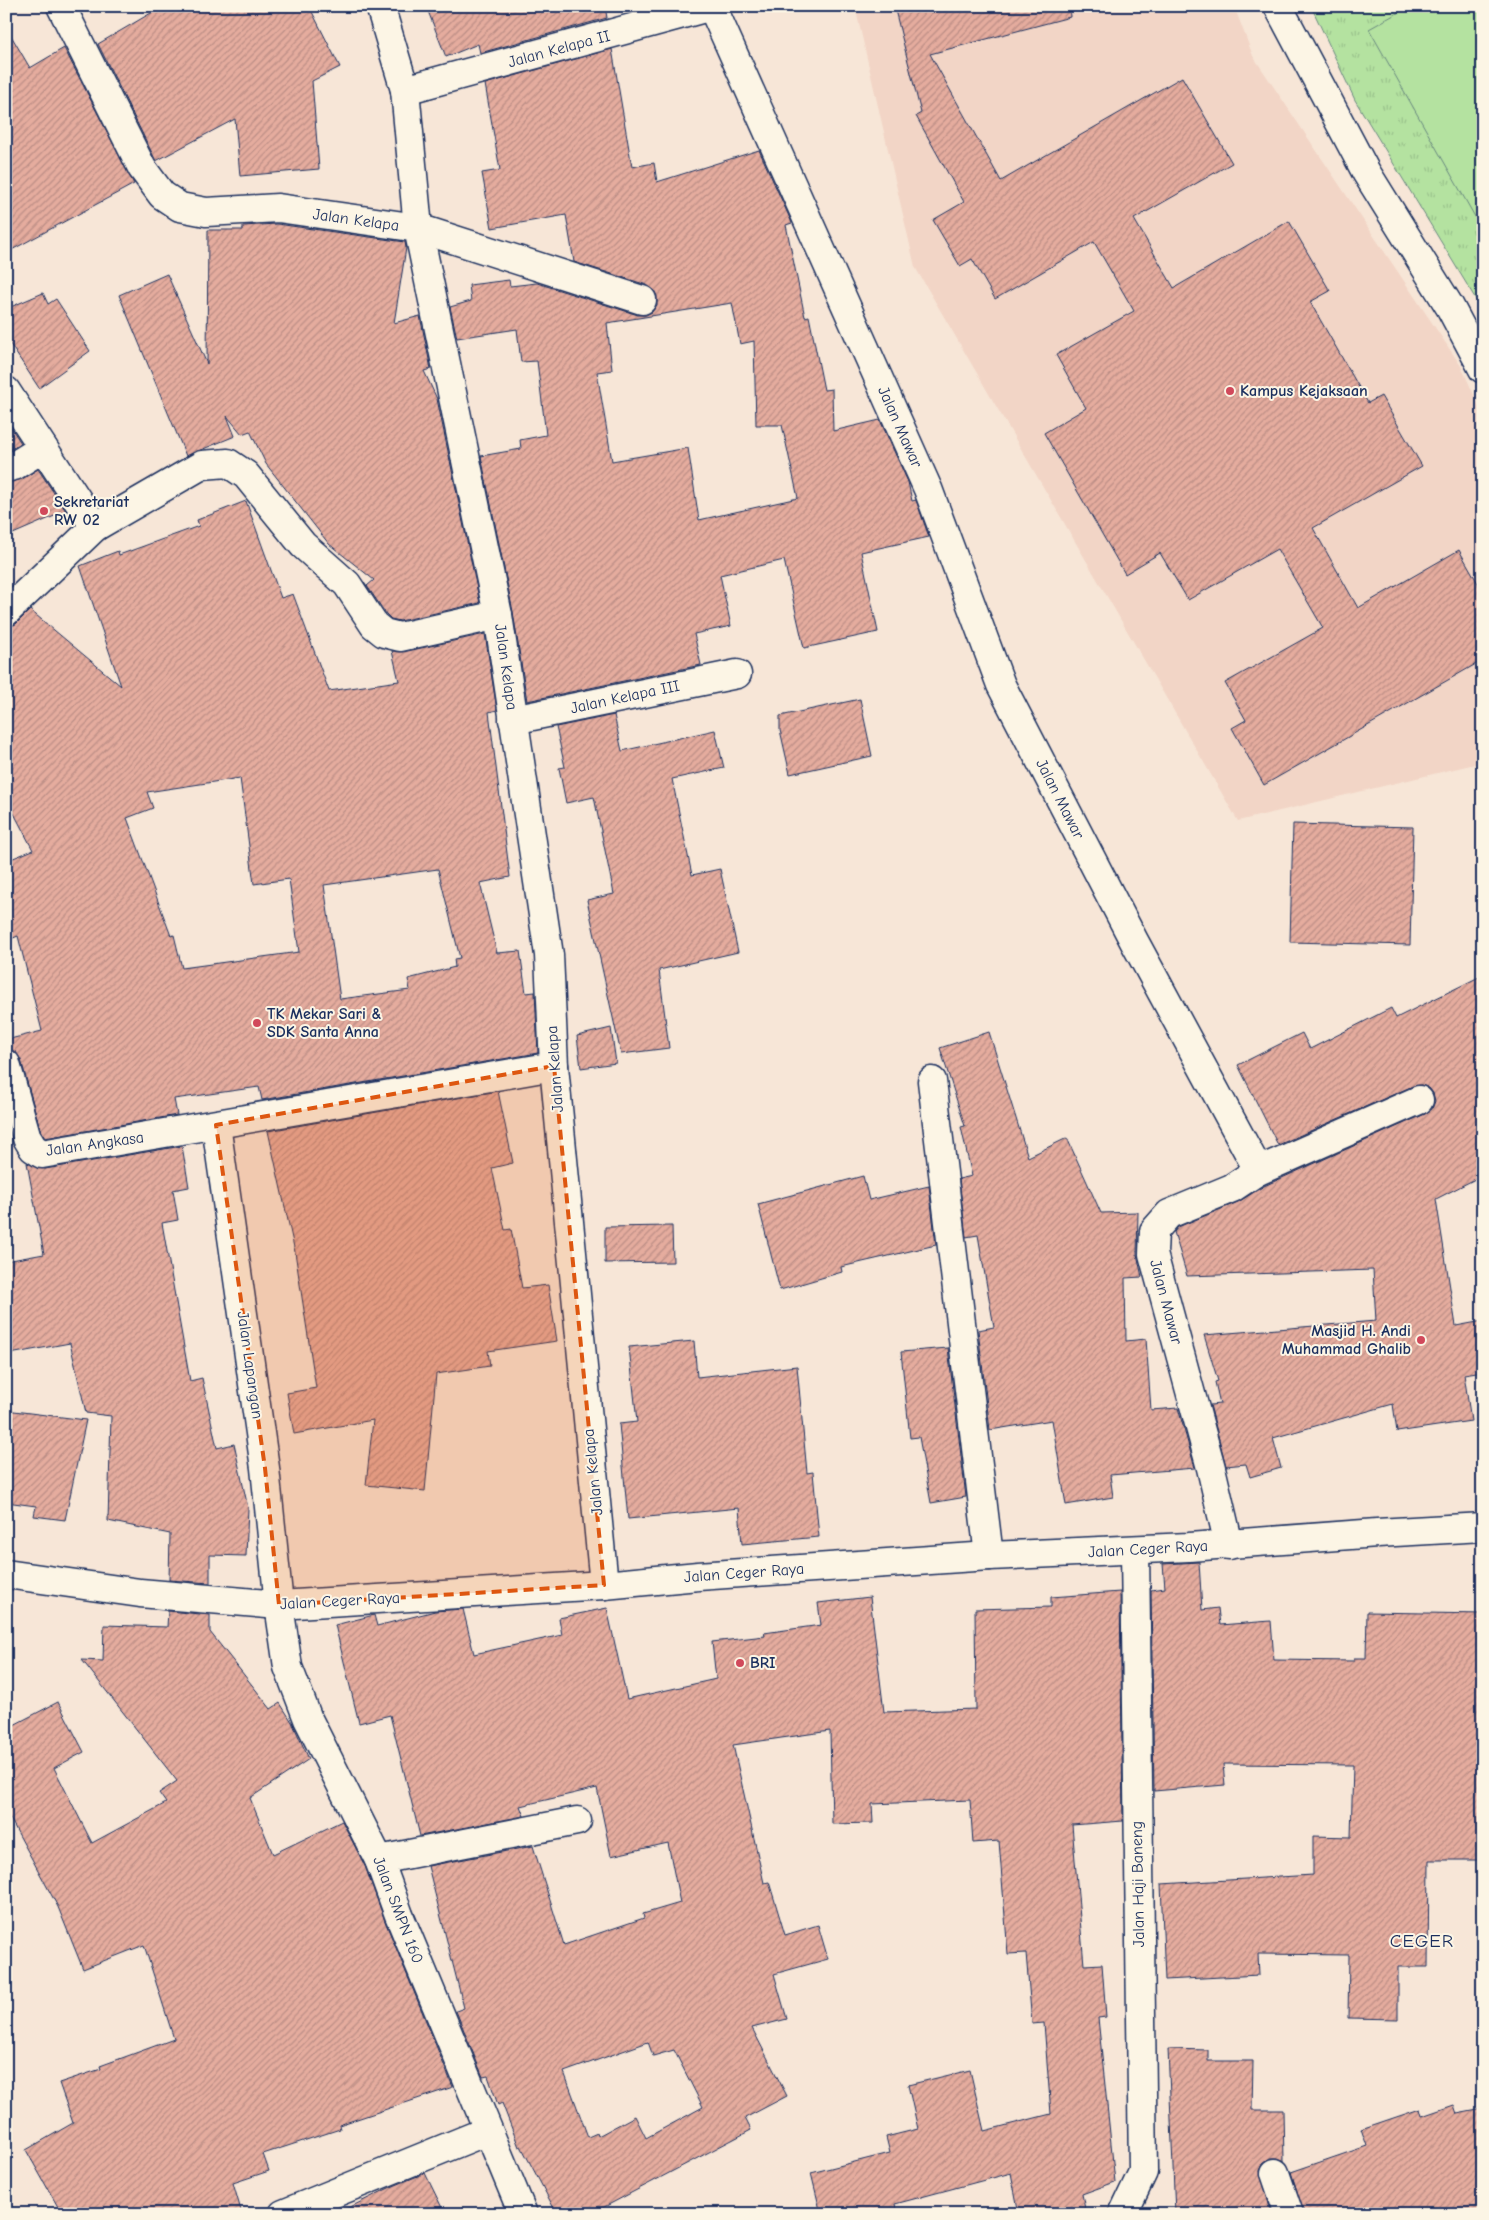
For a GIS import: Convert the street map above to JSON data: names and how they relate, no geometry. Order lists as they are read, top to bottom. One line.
{"streets":{"street":["Jalan Kelapa II","Jalan Kelapa","Jalan Mawar","Jalan Kelapa III","Jalan Angkasa","Jalan Lapangan","Jalan Ceger Raya","Jalan Haji Baneng","Jalan SMPN 160"]},"crossings":[["Jalan Kelapa II","Jalan Mawar"],["Jalan Kelapa","Jalan Kelapa III"],["Jalan Kelapa","Jalan Ceger Raya"],["Jalan Mawar","Jalan Ceger Raya"],["Jalan Angkasa","Jalan Lapangan"],["Jalan Lapangan","Jalan Ceger Raya"],["Jalan Lapangan","Jalan SMPN 160"],["Jalan Ceger Raya","Jalan Haji Baneng"],["Jalan Ceger Raya","Jalan SMPN 160"]],"districts":["CEGER"],"places":["Kampus Kejaksaan","Sekretariat RW 02","TK Mekar Sari & SDK Santa Anna","Masjid H. Andi Muhammad Ghalib","BRI"]}
